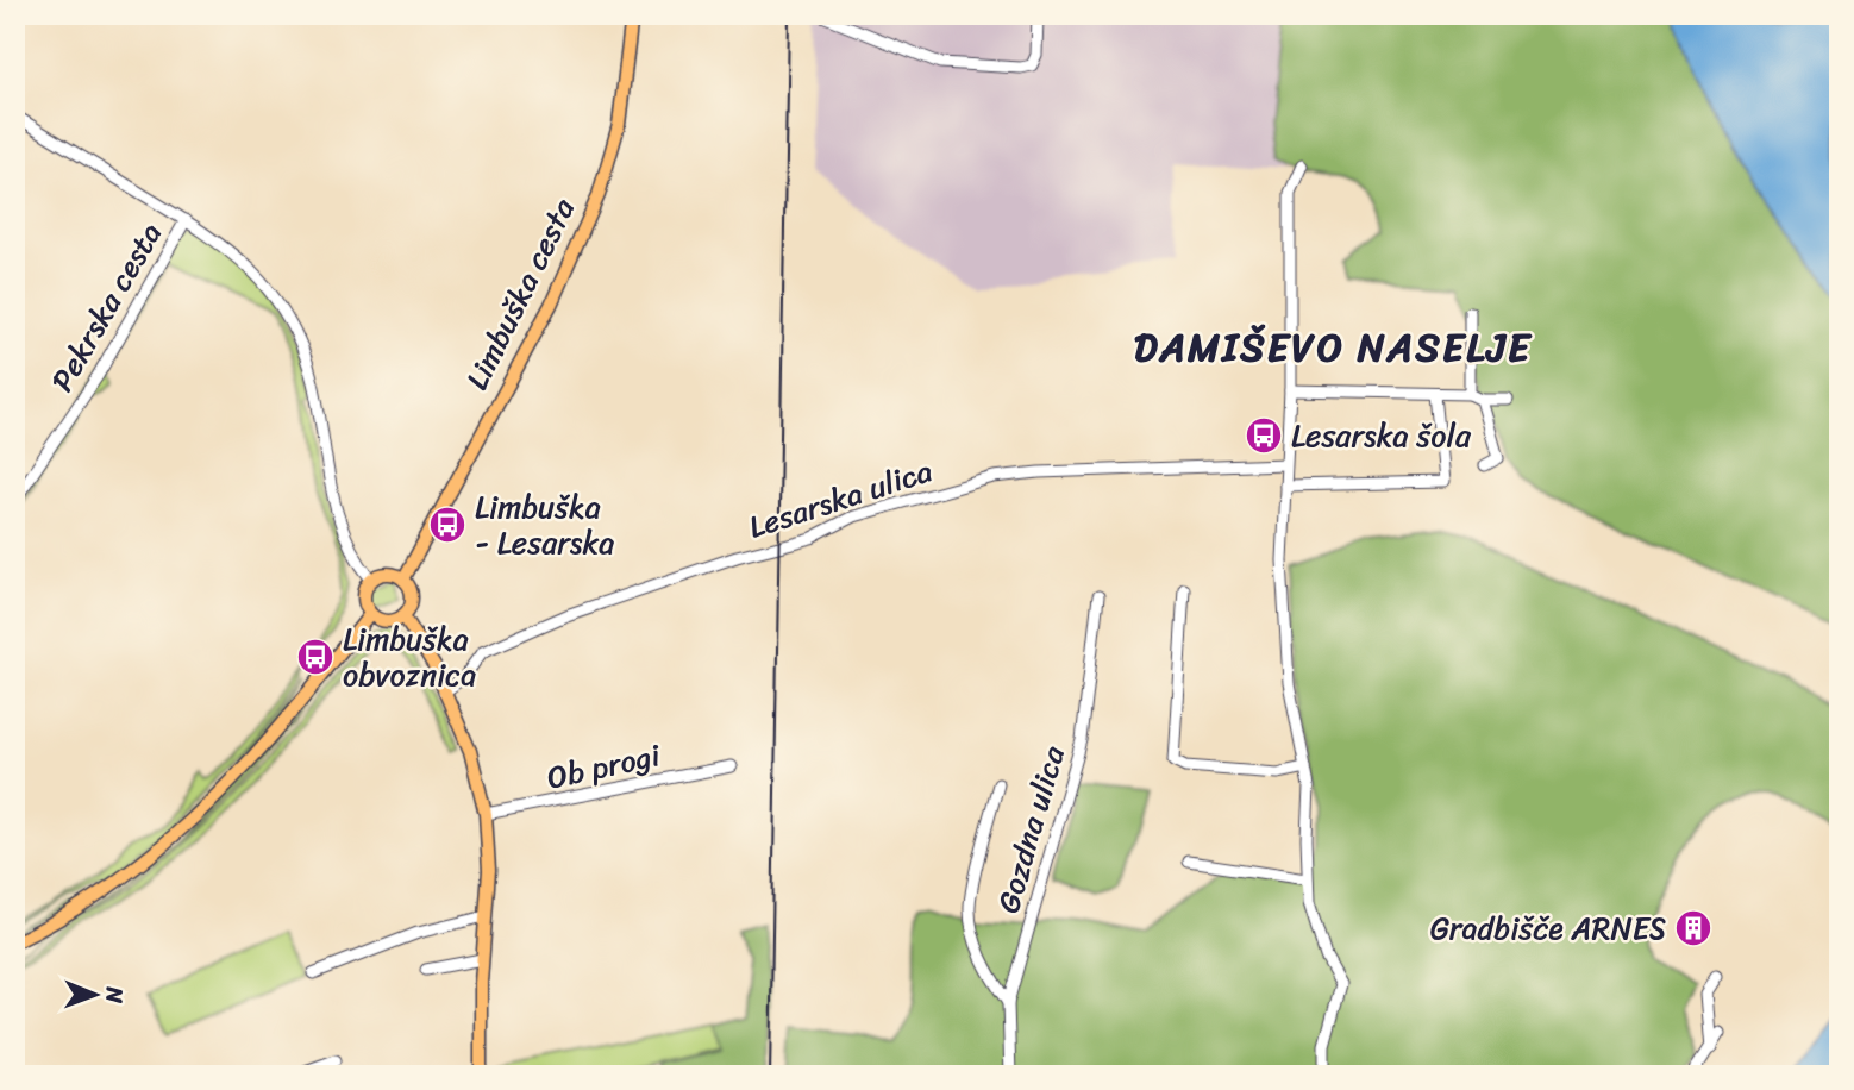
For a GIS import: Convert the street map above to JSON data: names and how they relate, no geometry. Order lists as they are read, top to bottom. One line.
{"streets":{"main road":["Limbuška cesta"],"street":["Pekrska cesta","Lesarska ulica","Ob progi","Gozdna ulica"]},"districts":["DAMIŠEVO NASELJE"],"places":{"bus stop":["Lesarska šola","Limbuška - Lesarska","Limbuška obvoznica"],"building":["Gradbišče ARNES"]},"north":"right"}
